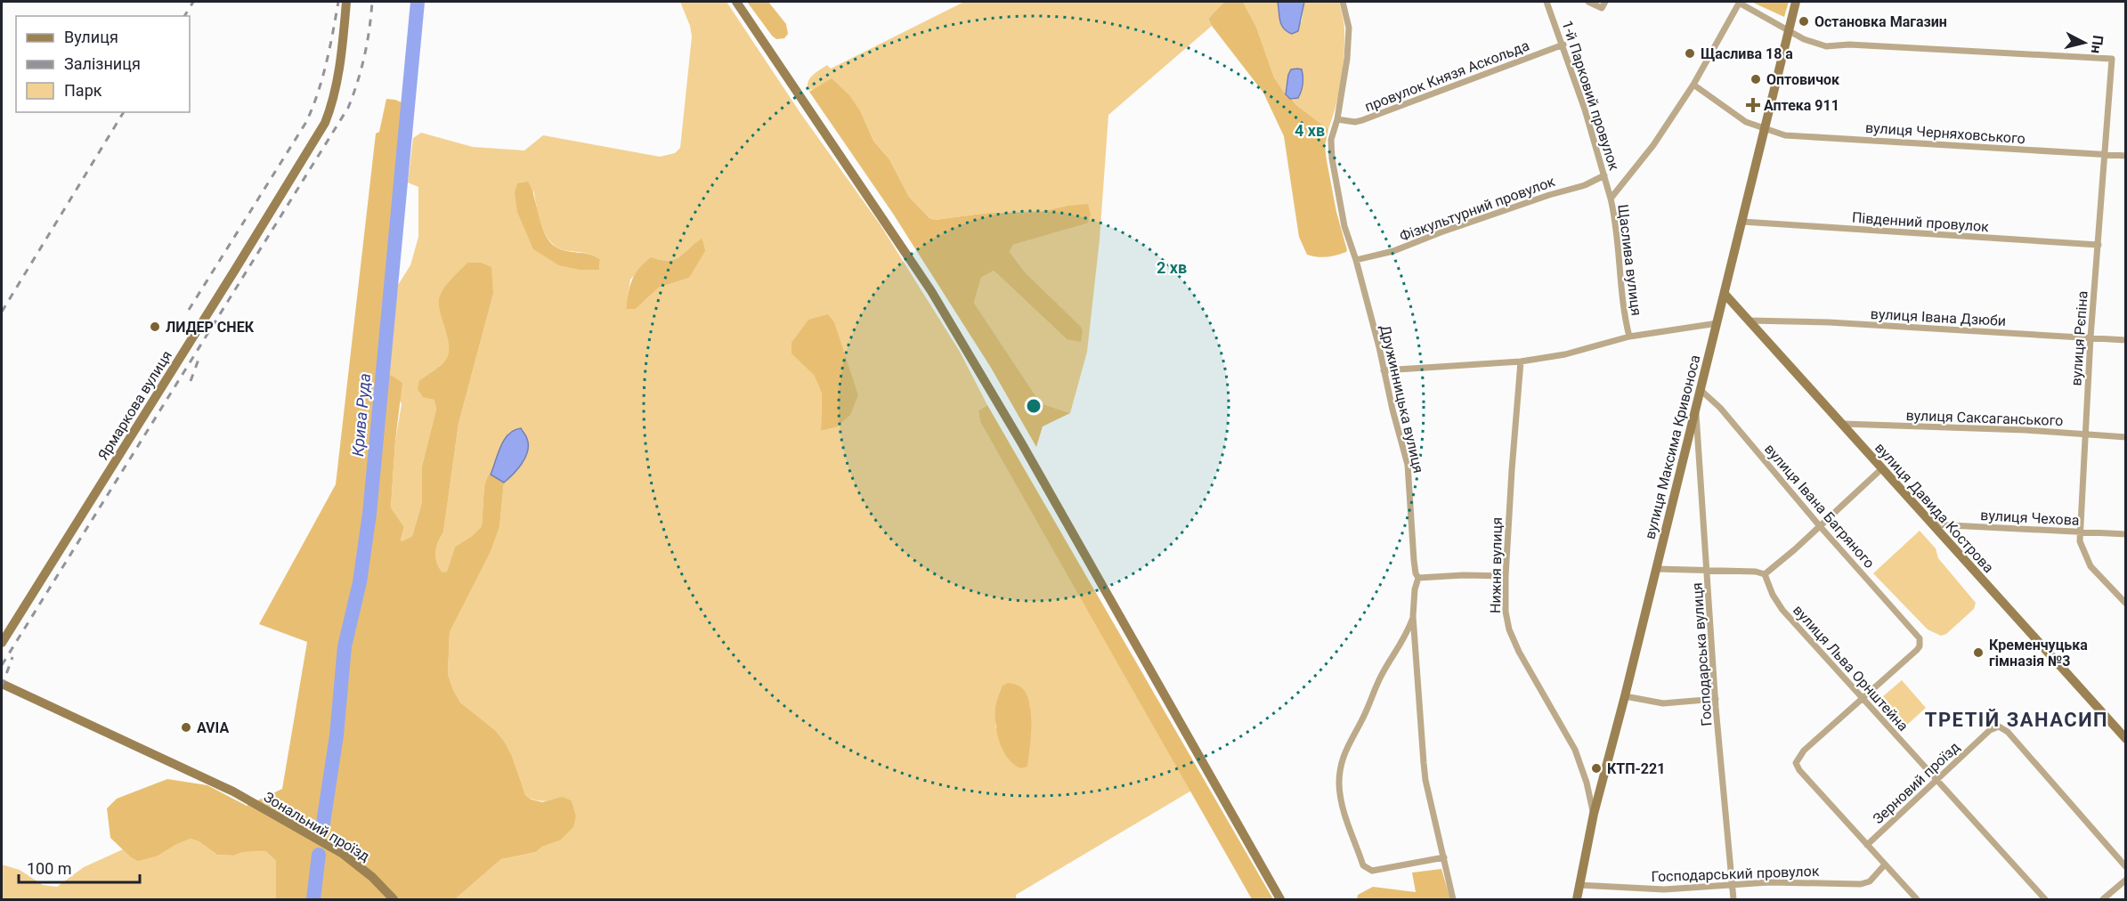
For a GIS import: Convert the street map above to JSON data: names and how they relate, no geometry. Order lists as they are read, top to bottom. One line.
{"streets":{"street":["провулок Князя Аскольда","1-й Парковий провулок","вулиця Черняховського","Фізкультурний провулок","Південний провулок","Щаслива вулиця","вулиця Івана Дзюби","вулиця Рєпіна","Дружинницька вулиця","Ярмаркова вулиця","вулиця Саксаганського","вулиця Максима Кривоноса","вулиця Івана Багряного","вулиця Давида Кострова","вулиця Чехова","Нижня вулиця","Господарська вулиця","вулиця Льва Орнштейна","Зерновий проїзд","Зональний проїзд","Господарський провулок"]},"crossings":[["провулок Князя Аскольда","1-й Парковий провулок"],["провулок Князя Аскольда","Дружинницька вулиця"],["1-й Парковий провулок","Фізкультурний провулок"],["1-й Парковий провулок","Щаслива вулиця"],["вулиця Черняховського","Щаслива вулиця"],["вулиця Черняховського","вулиця Рєпіна"],["вулиця Черняховського","вулиця Максима Кривоноса"],["Фізкультурний провулок","Дружинницька вулиця"],["Південний провулок","вулиця Рєпіна"],["Південний провулок","вулиця Максима Кривоноса"],["вулиця Івана Дзюби","вулиця Рєпіна"],["вулиця Івана Дзюби","вулиця Давида Кострова"],["вулиця Рєпіна","вулиця Саксаганського"],["вулиця Рєпіна","вулиця Максима Кривоноса"],["вулиця Рєпіна","вулиця Чехова"],["вулиця Саксаганського","вулиця Давида Кострова"],["вулиця Максима Кривоноса","вулиця Івана Багряного"],["вулиця Максима Кривоноса","вулиця Давида Кострова"],["вулиця Максима Кривоноса","Нижня вулиця"],["вулиця Максима Кривоноса","Господарська вулиця"],["вулиця Максима Кривоноса","Господарський провулок"],["вулиця Івана Багряного","вулиця Льва Орнштейна"],["вулиця Давида Кострова","вулиця Чехова"],["Господарська вулиця","Господарський провулок"],["вулиця Льва Орнштейна","Зерновий проїзд"]],"districts":["ТРЕТІЙ ЗАНАСИП"],"water":["Крива Руда"],"places":{"other":["Остановка Магазин","Щаслива 18 а","Оптовичок","ЛИДЕР СНЕК","Кременчуцька гімназія №3","AVIA","КТП-221"],"health":["Аптека 911"]},"legend":["Вулиця","Залізниця","Парк"],"scale_bar":"100 m","north":"right","rings":["4 хв","2 хв"]}
